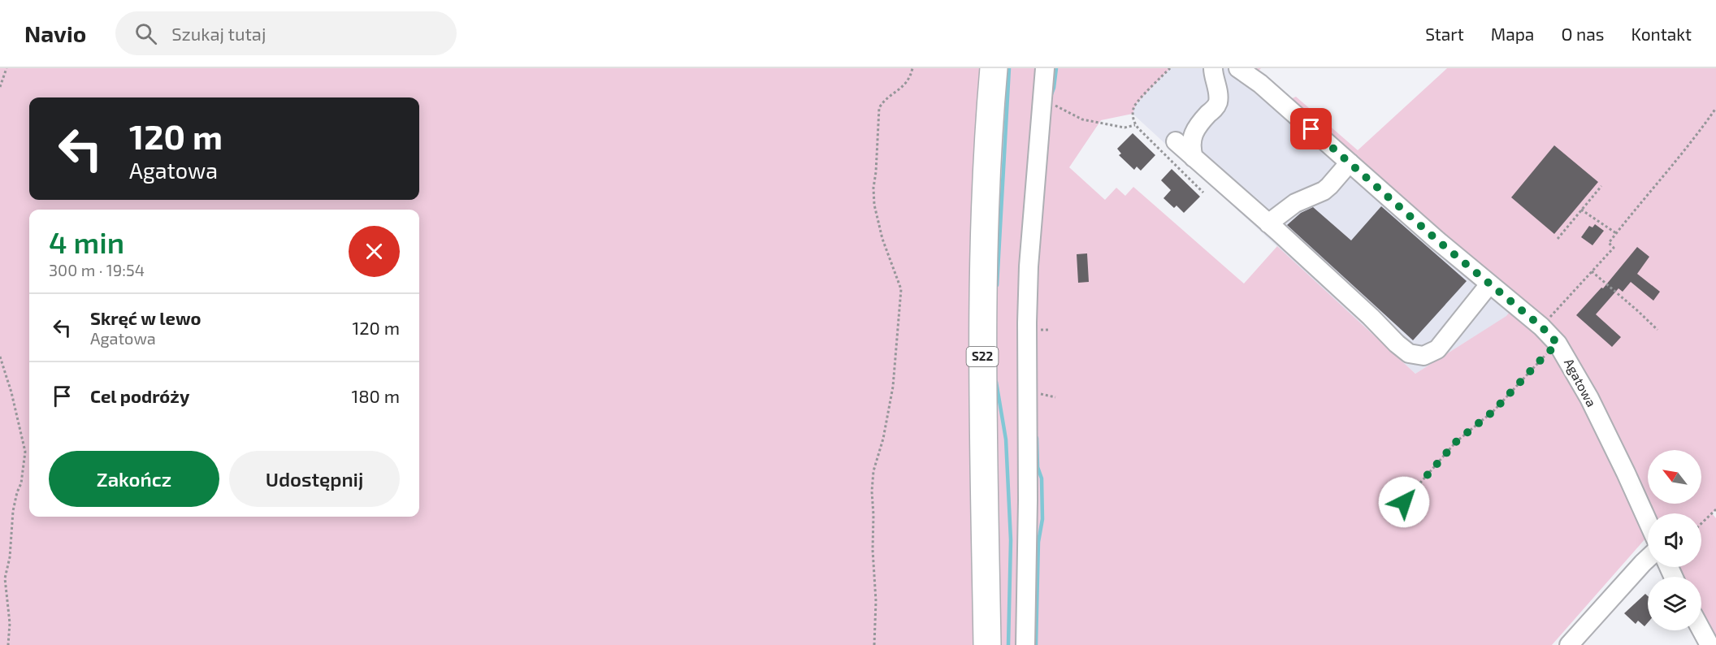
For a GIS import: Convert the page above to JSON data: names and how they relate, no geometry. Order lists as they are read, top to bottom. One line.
{"streets":{"highway":["S22"],"street":["Agatowa"]},"north":"top left","page":{"header":"Navio","search":"Szukaj tutaj","nav":["Start","Mapa","O nas","Kontakt"],"turn":["120 m","Agatowa"],"heading":["4 min","300 m · 19:54"],"list":[{"name":"Skręć w lewo","note":"Agatowa","value":"120 m"},{"name":"Cel podróży","value":"180 m"}],"buttons":["Zakończ","Udostępnij"]}}
